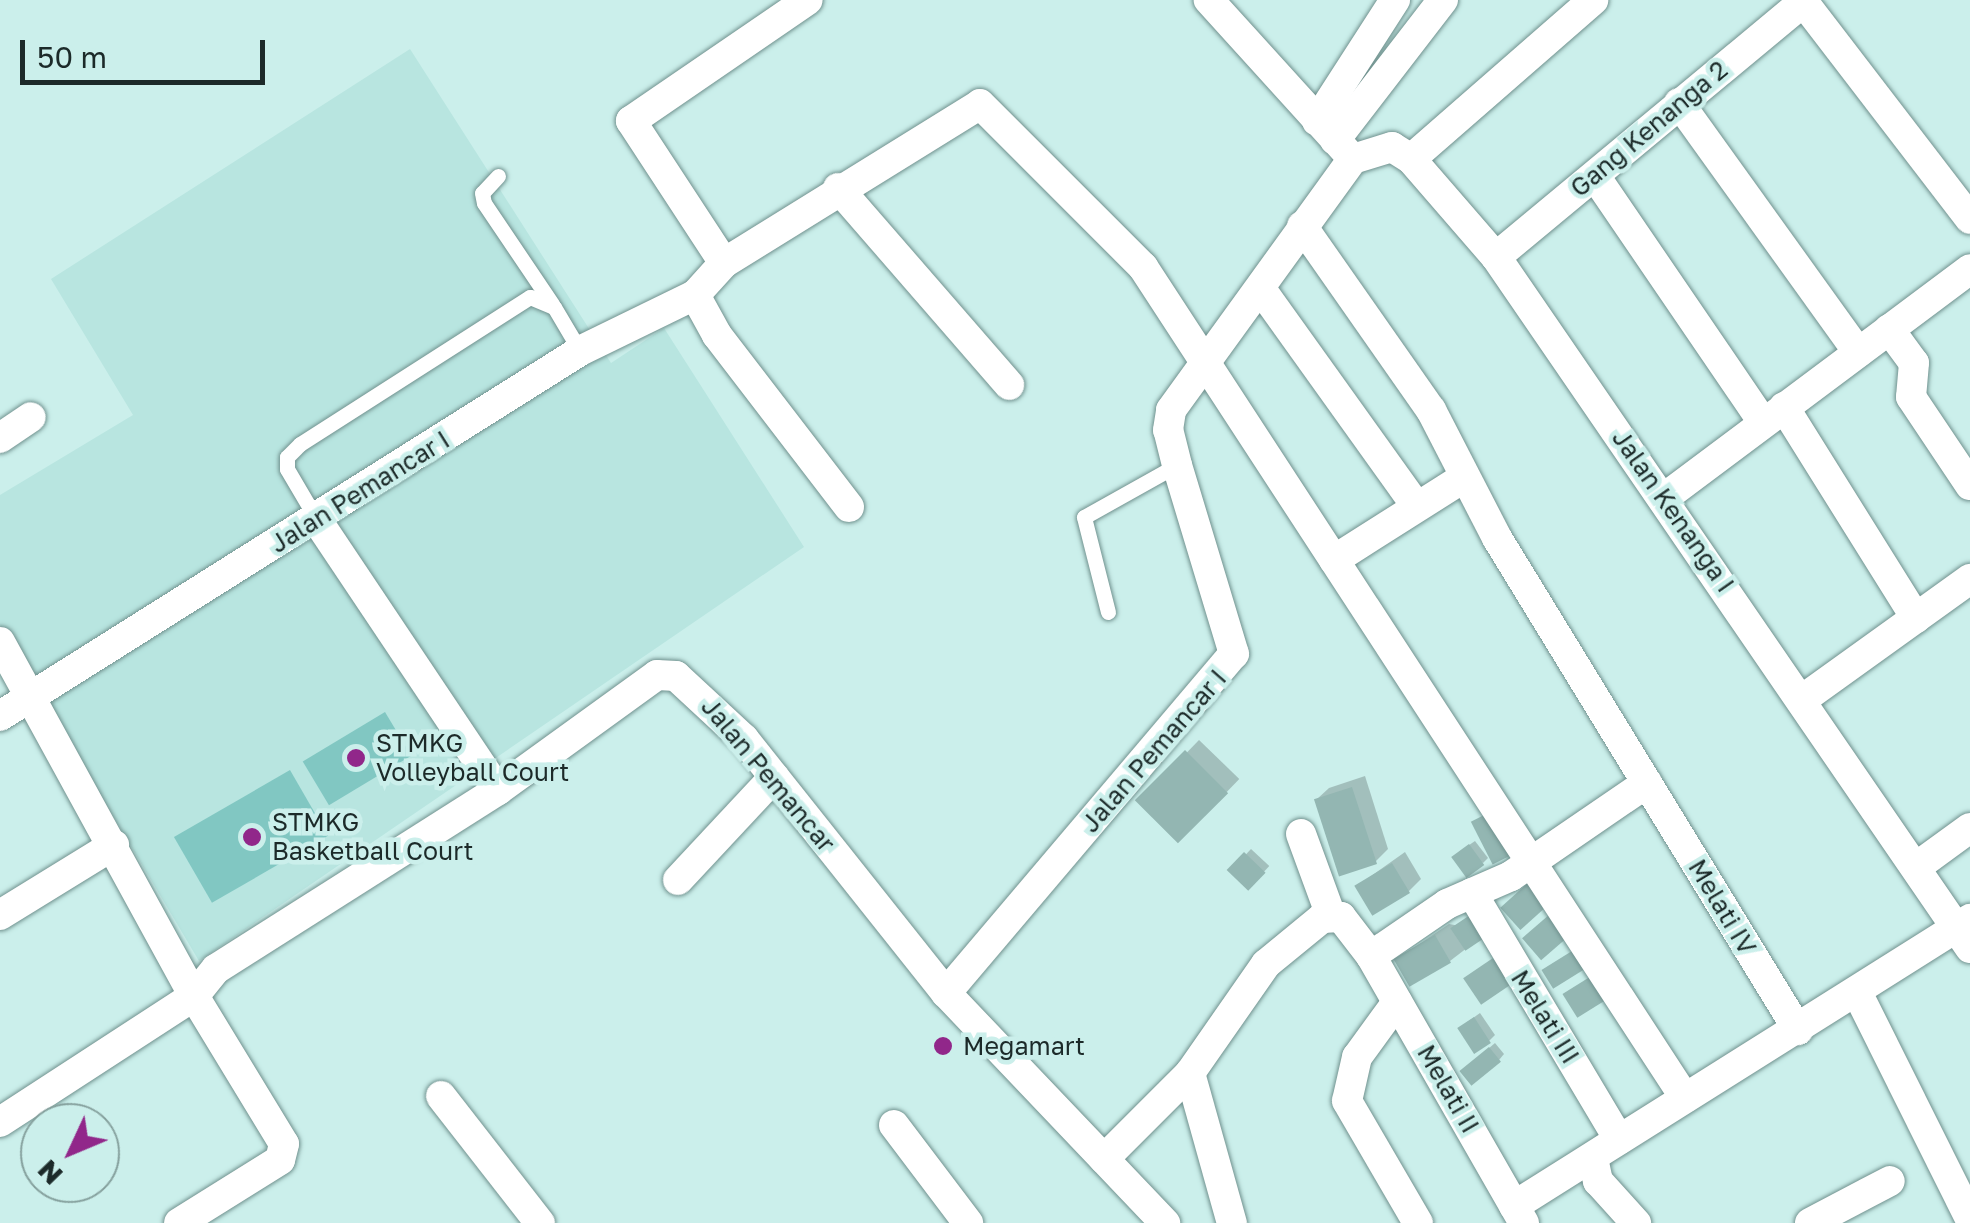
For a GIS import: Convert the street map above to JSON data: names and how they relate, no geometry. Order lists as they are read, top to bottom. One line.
{"streets":{"street":["Gang Kenanga 2","Jalan Pemancar I","Jalan Kenanga I","Jalan Pemancar","Melati IV","Melati III","Melati II"]},"crossings":[["Gang Kenanga 2","Jalan Kenanga I"],["Jalan Pemancar I","Jalan Pemancar"],["Jalan Pemancar I","Melati IV"]],"places":["STMKG Volleyball Court","STMKG Basketball Court","Megamart"],"scale_bar":"50 m","north":"bottom left"}
